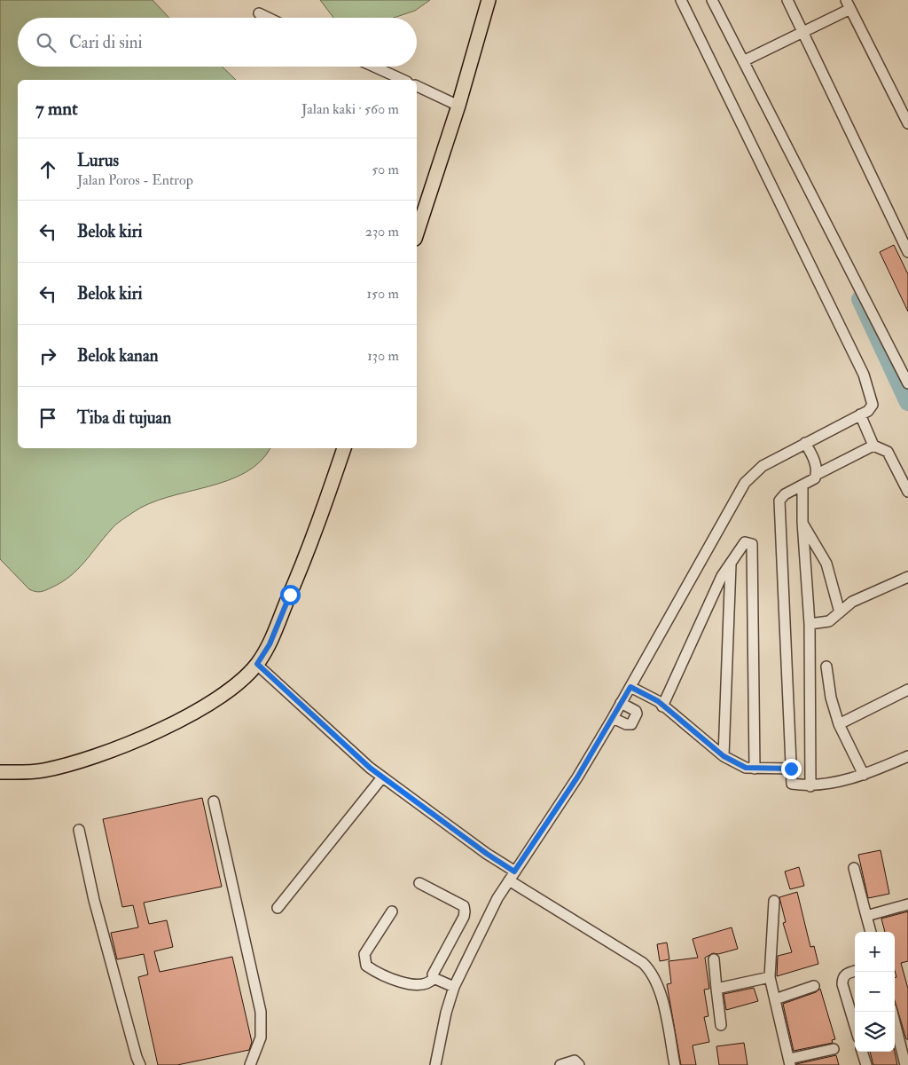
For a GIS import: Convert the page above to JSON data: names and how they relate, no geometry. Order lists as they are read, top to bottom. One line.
{"page":{"search":"Cari di sini","heading":["7 mnt","Jalan kaki · 560 m"],"list":[["Lurus","Jalan Poros - Entrop","50 m"],["Belok kiri","230 m"],["Belok kiri","150 m"],["Belok kanan","130 m"],"Tiba di tujuan"],"map_buttons":["+","−"]}}
